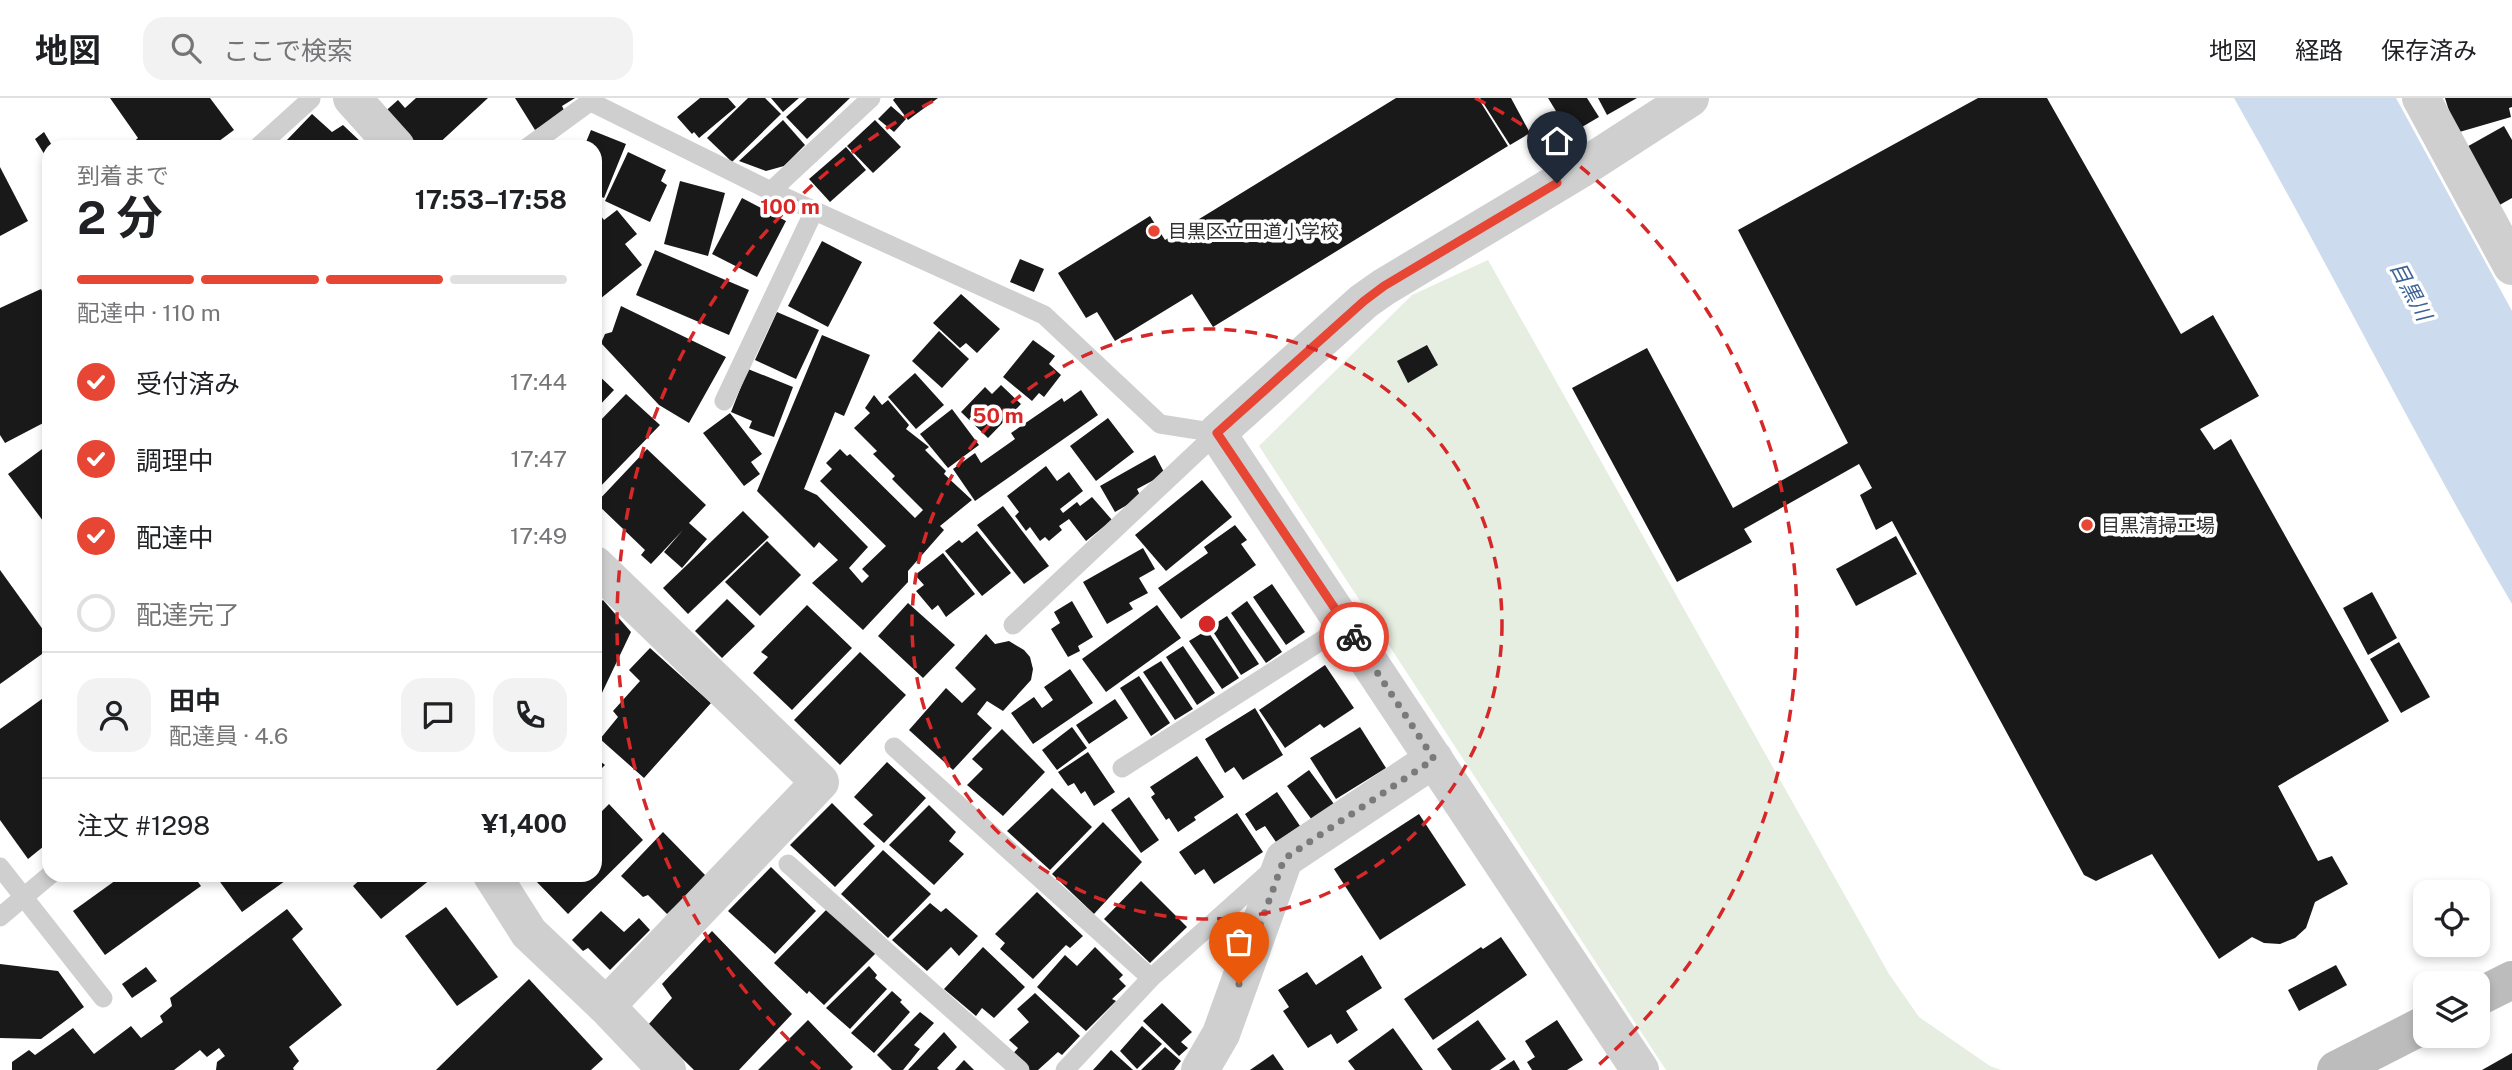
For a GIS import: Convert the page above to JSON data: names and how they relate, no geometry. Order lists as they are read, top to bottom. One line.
{"water":["目黒川"],"places":["目黒区立田道小学校","目黒清掃工場"],"page":{"header":"地図","search":"ここで検索","nav":["地図","経路","保存済み"],"heading":["2 分","到着まで","17:53–17:58"],"panel":["田中","配達員 · 4.6","注文 #1298","¥1,400"],"bar":"配達中 · 110 m","list":[["受付済み","17:44"],["調理中","17:47"],["配達中","17:49"],"配達完了"]},"rings":["100 m","50 m"]}
